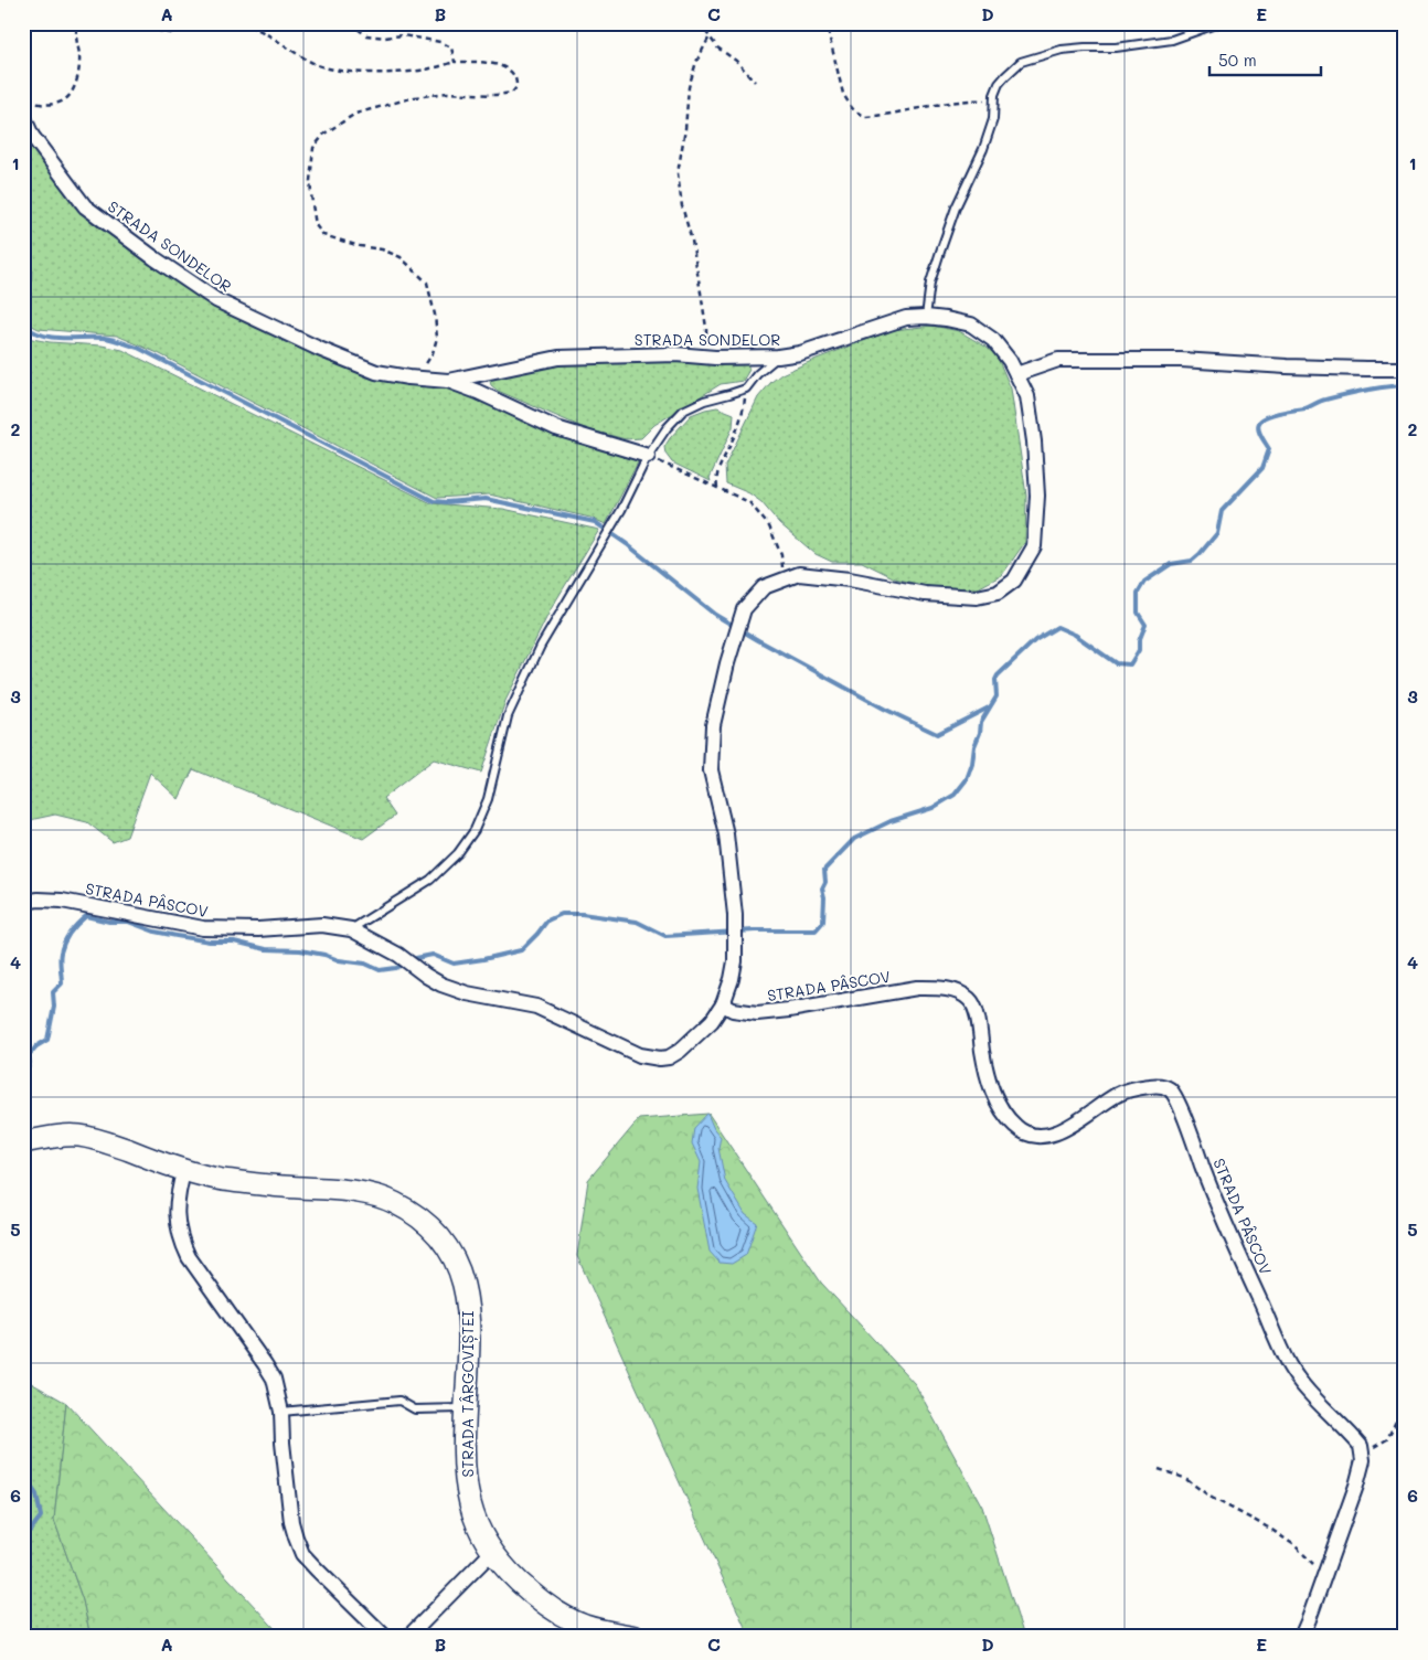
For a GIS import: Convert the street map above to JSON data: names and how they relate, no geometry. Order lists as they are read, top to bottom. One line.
{"streets":{"main road":["STRADA TÂRGOVIȘTEI"],"street":["STRADA SONDELOR","STRADA PÂSCOV"]},"crossings":[["STRADA SONDELOR","STRADA PÂSCOV"]],"scale_bar":"50 m","grid":{"columns":["A","B","C","D","E"],"rows":["1","2","3","4","5","6"]}}
